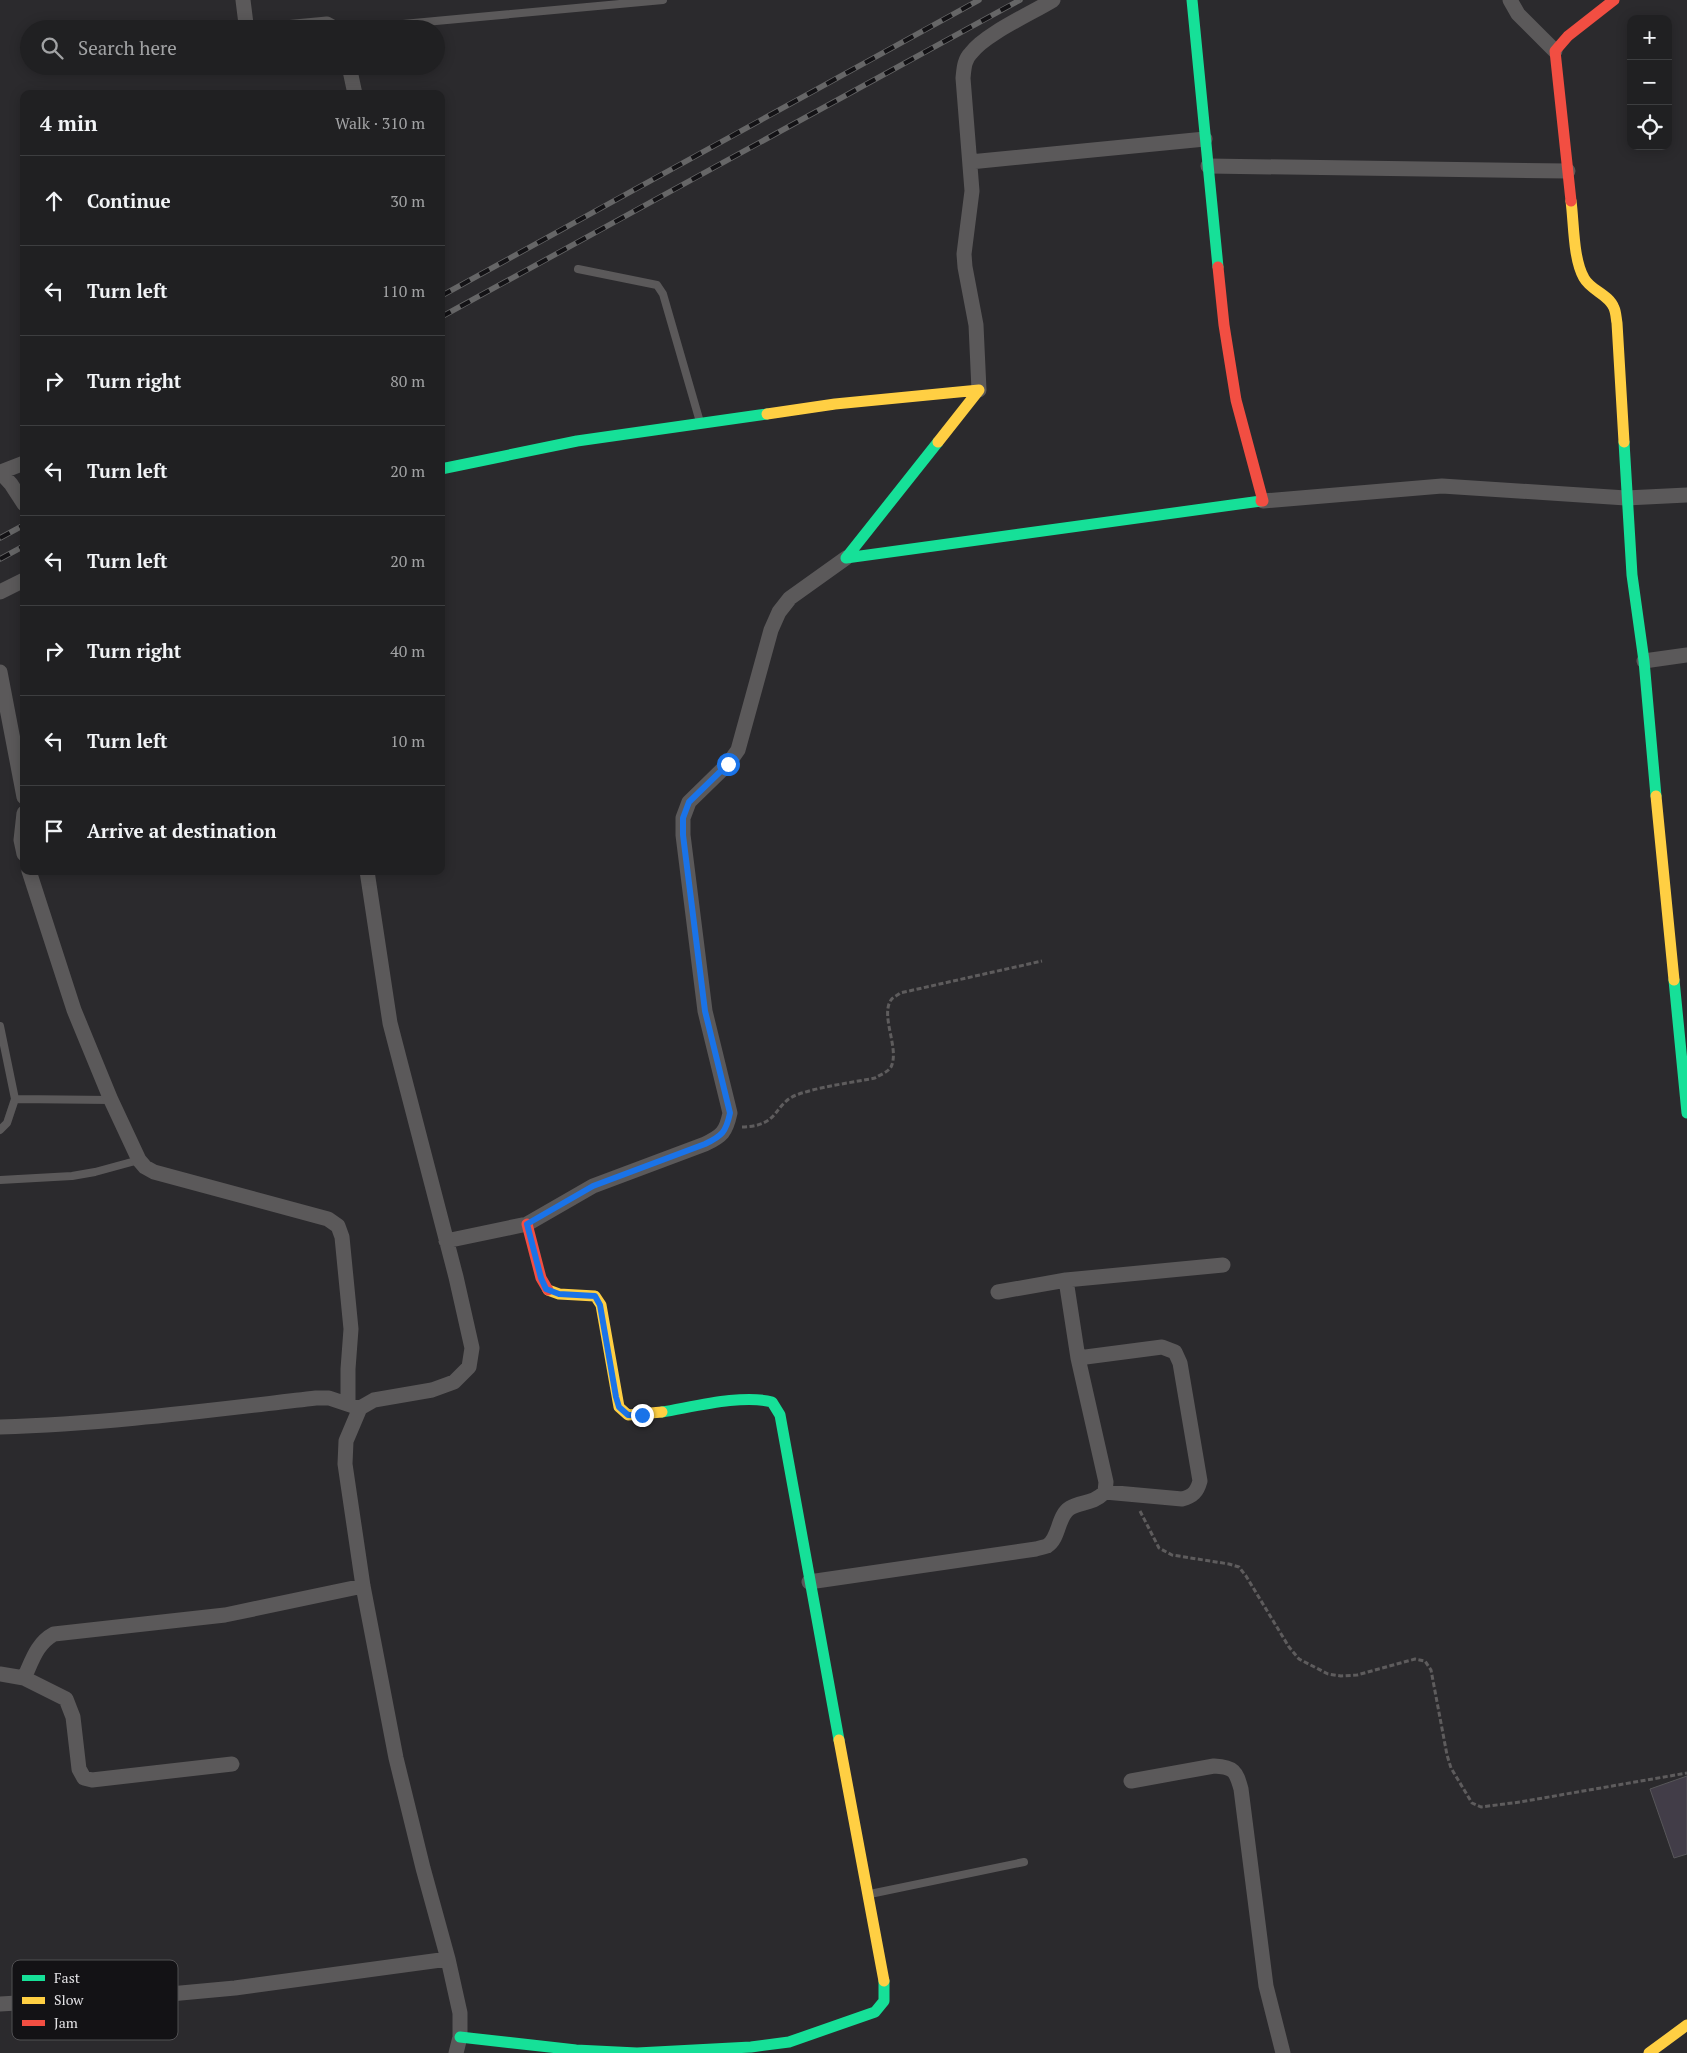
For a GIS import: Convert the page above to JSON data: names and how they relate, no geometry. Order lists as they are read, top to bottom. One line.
{"legend":["Fast","Slow","Jam"],"page":{"map_buttons":["+","−"],"search":"Search here","heading":["4 min","Walk · 310 m"],"list":[["Continue","30 m"],["Turn left","110 m"],["Turn right","80 m"],["Turn left","20 m"],["Turn left","20 m"],["Turn right","40 m"],["Turn left","10 m"],"Arrive at destination"]}}
